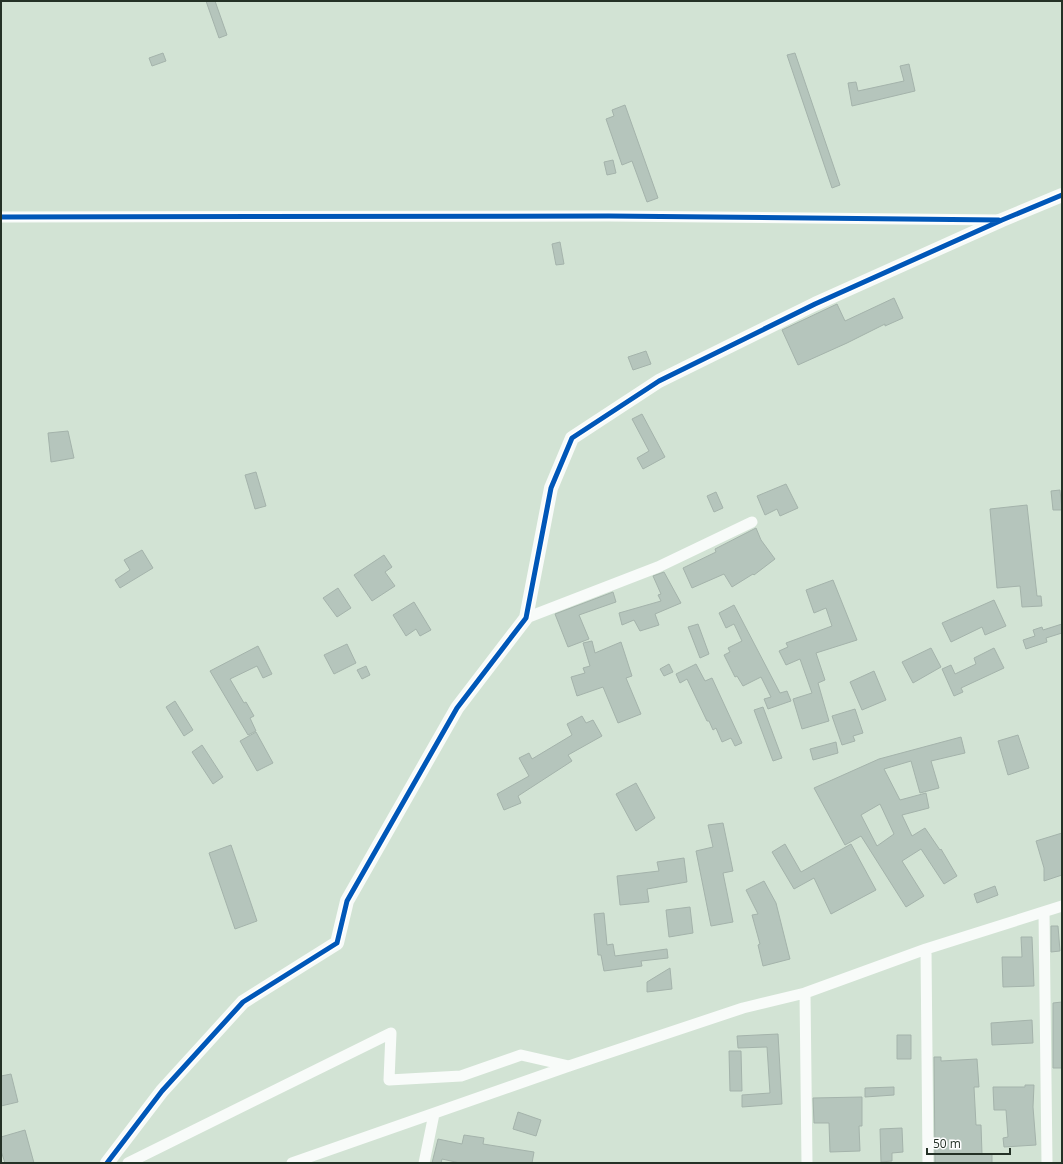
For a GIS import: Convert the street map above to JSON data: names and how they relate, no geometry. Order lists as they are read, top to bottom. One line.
{"scale_bar":"50 m"}
